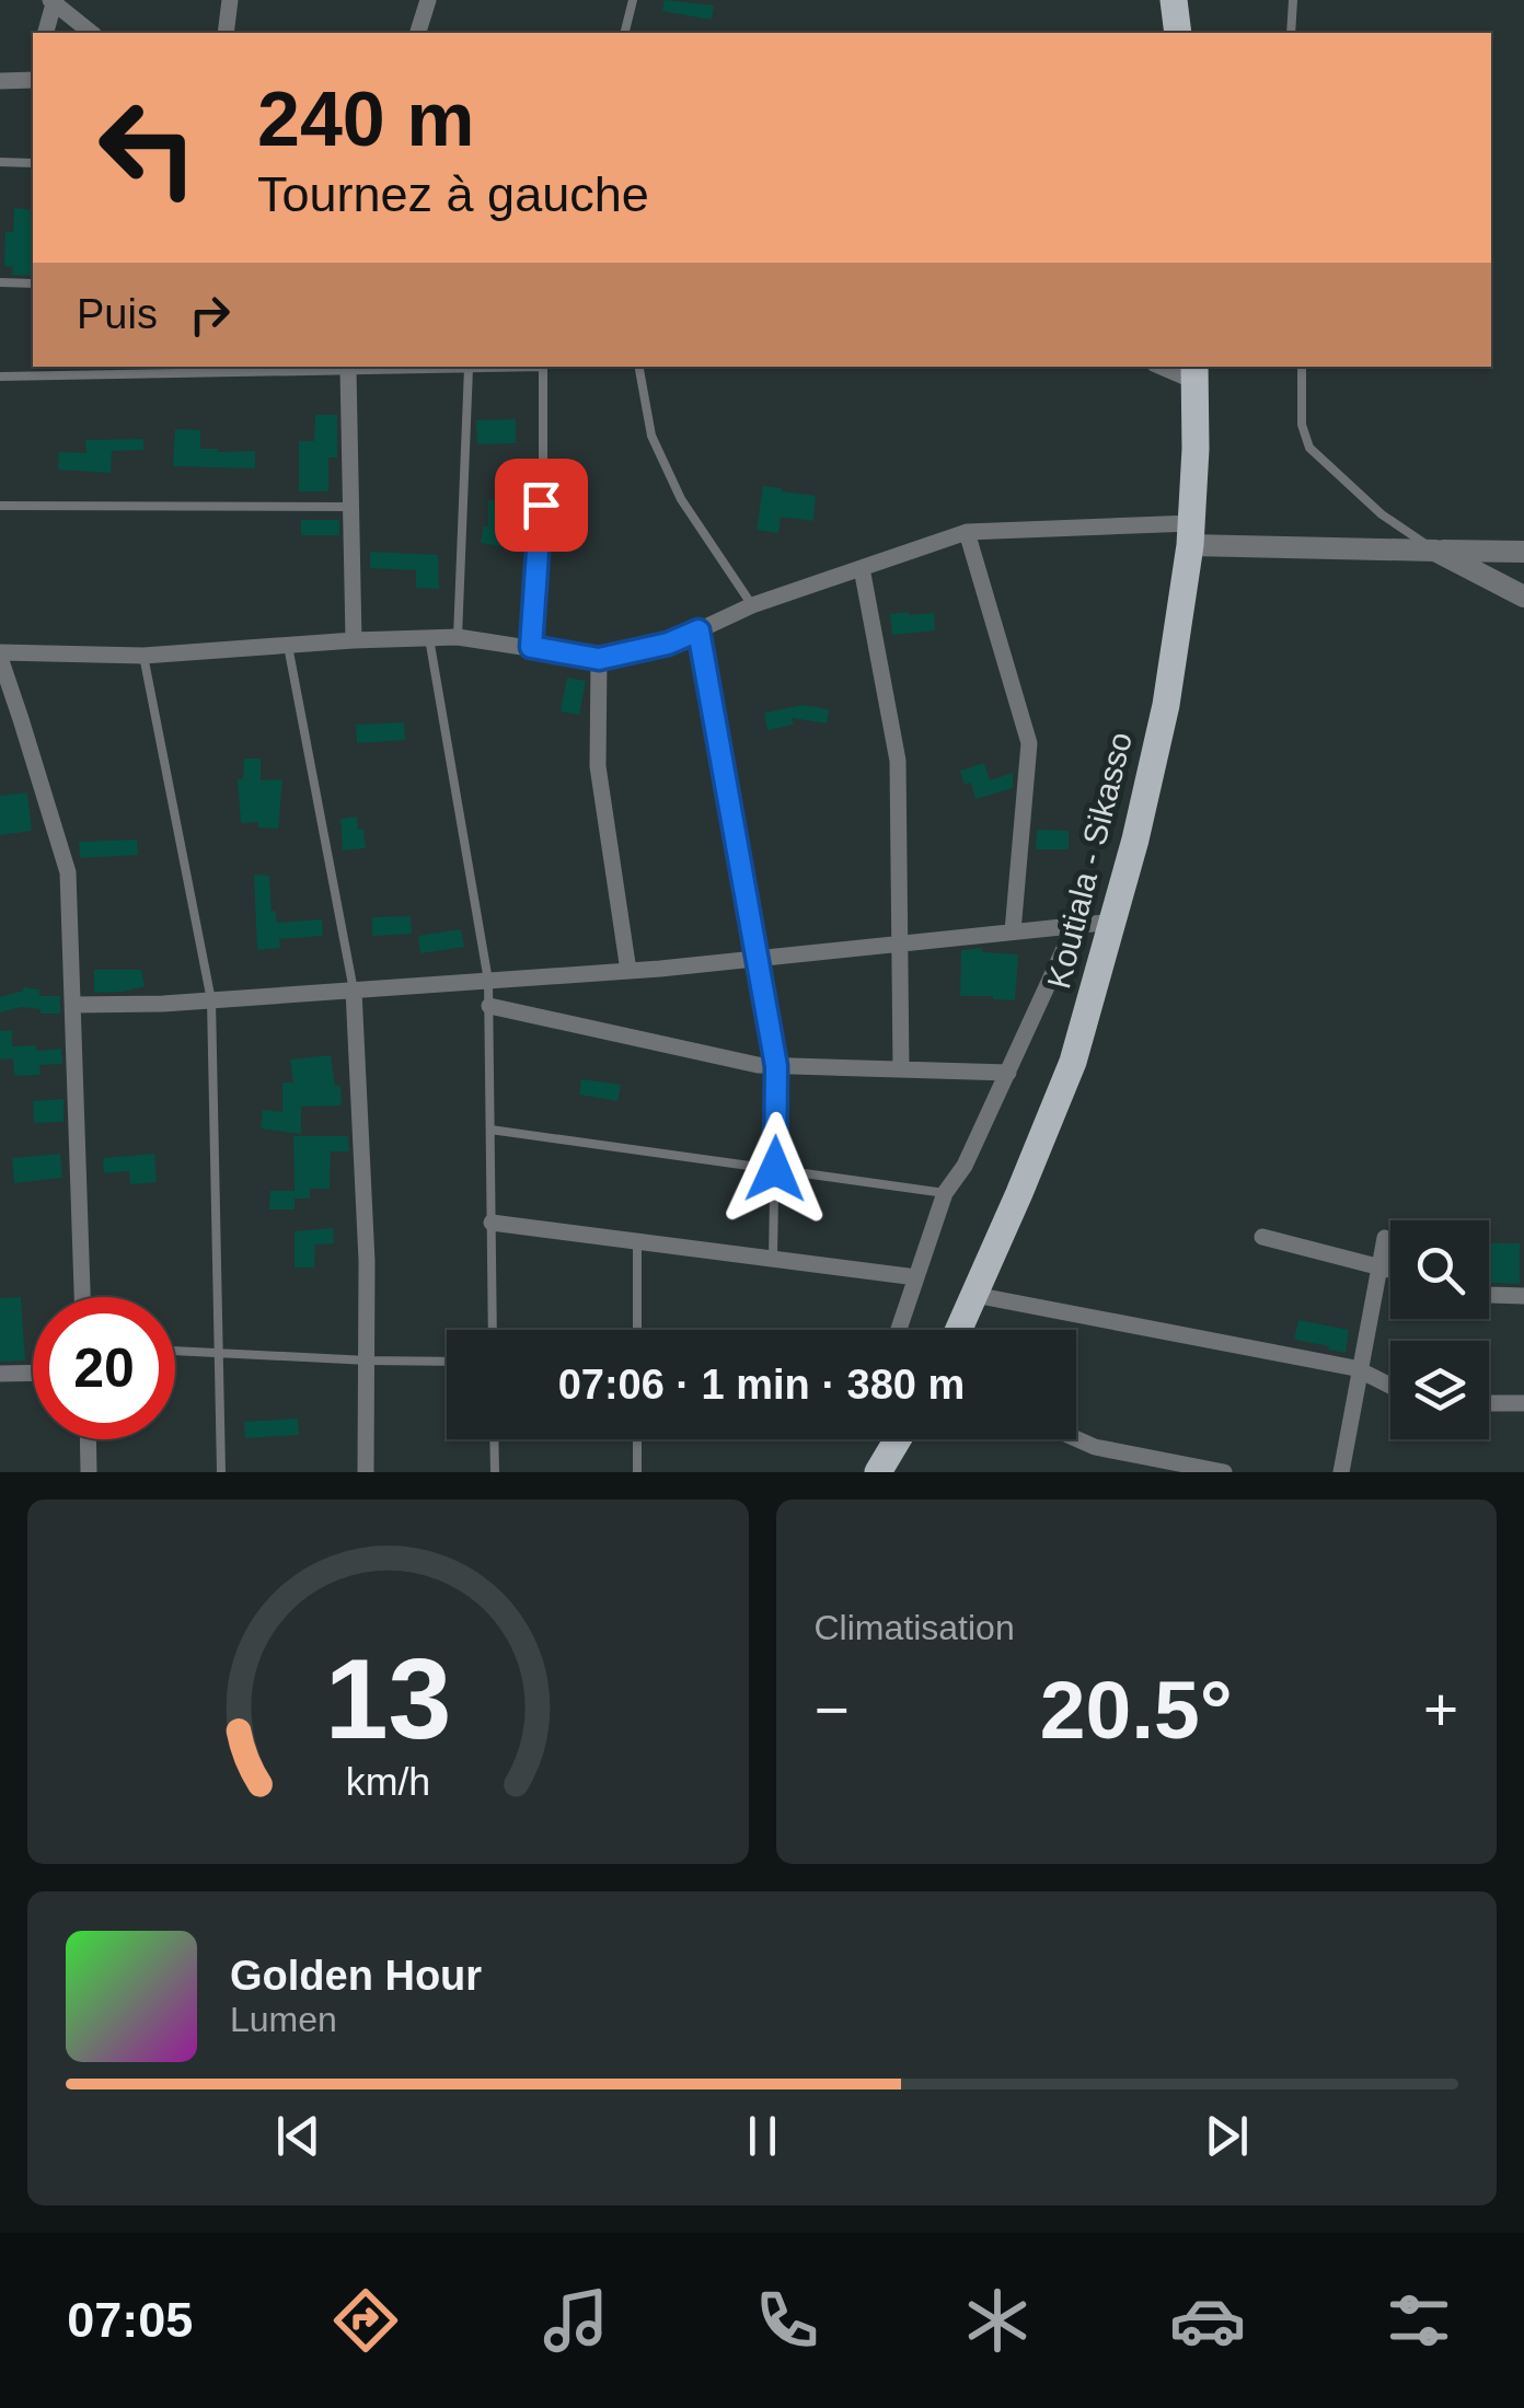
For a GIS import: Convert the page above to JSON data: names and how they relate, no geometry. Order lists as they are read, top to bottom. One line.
{"streets":{"main road":["Koutiala - Sikasso"]},"page":{"turn":["240 m","Tournez à gauche"],"then":"Puis","limit":"20","trip":"07:06 · 1 min · 380 m","tile":"Climatisation","heat":["−","20.5°","+"],"song":["Golden Hour","Lumen"],"tabs":"07:05","gauge":["13","km/h"]}}
